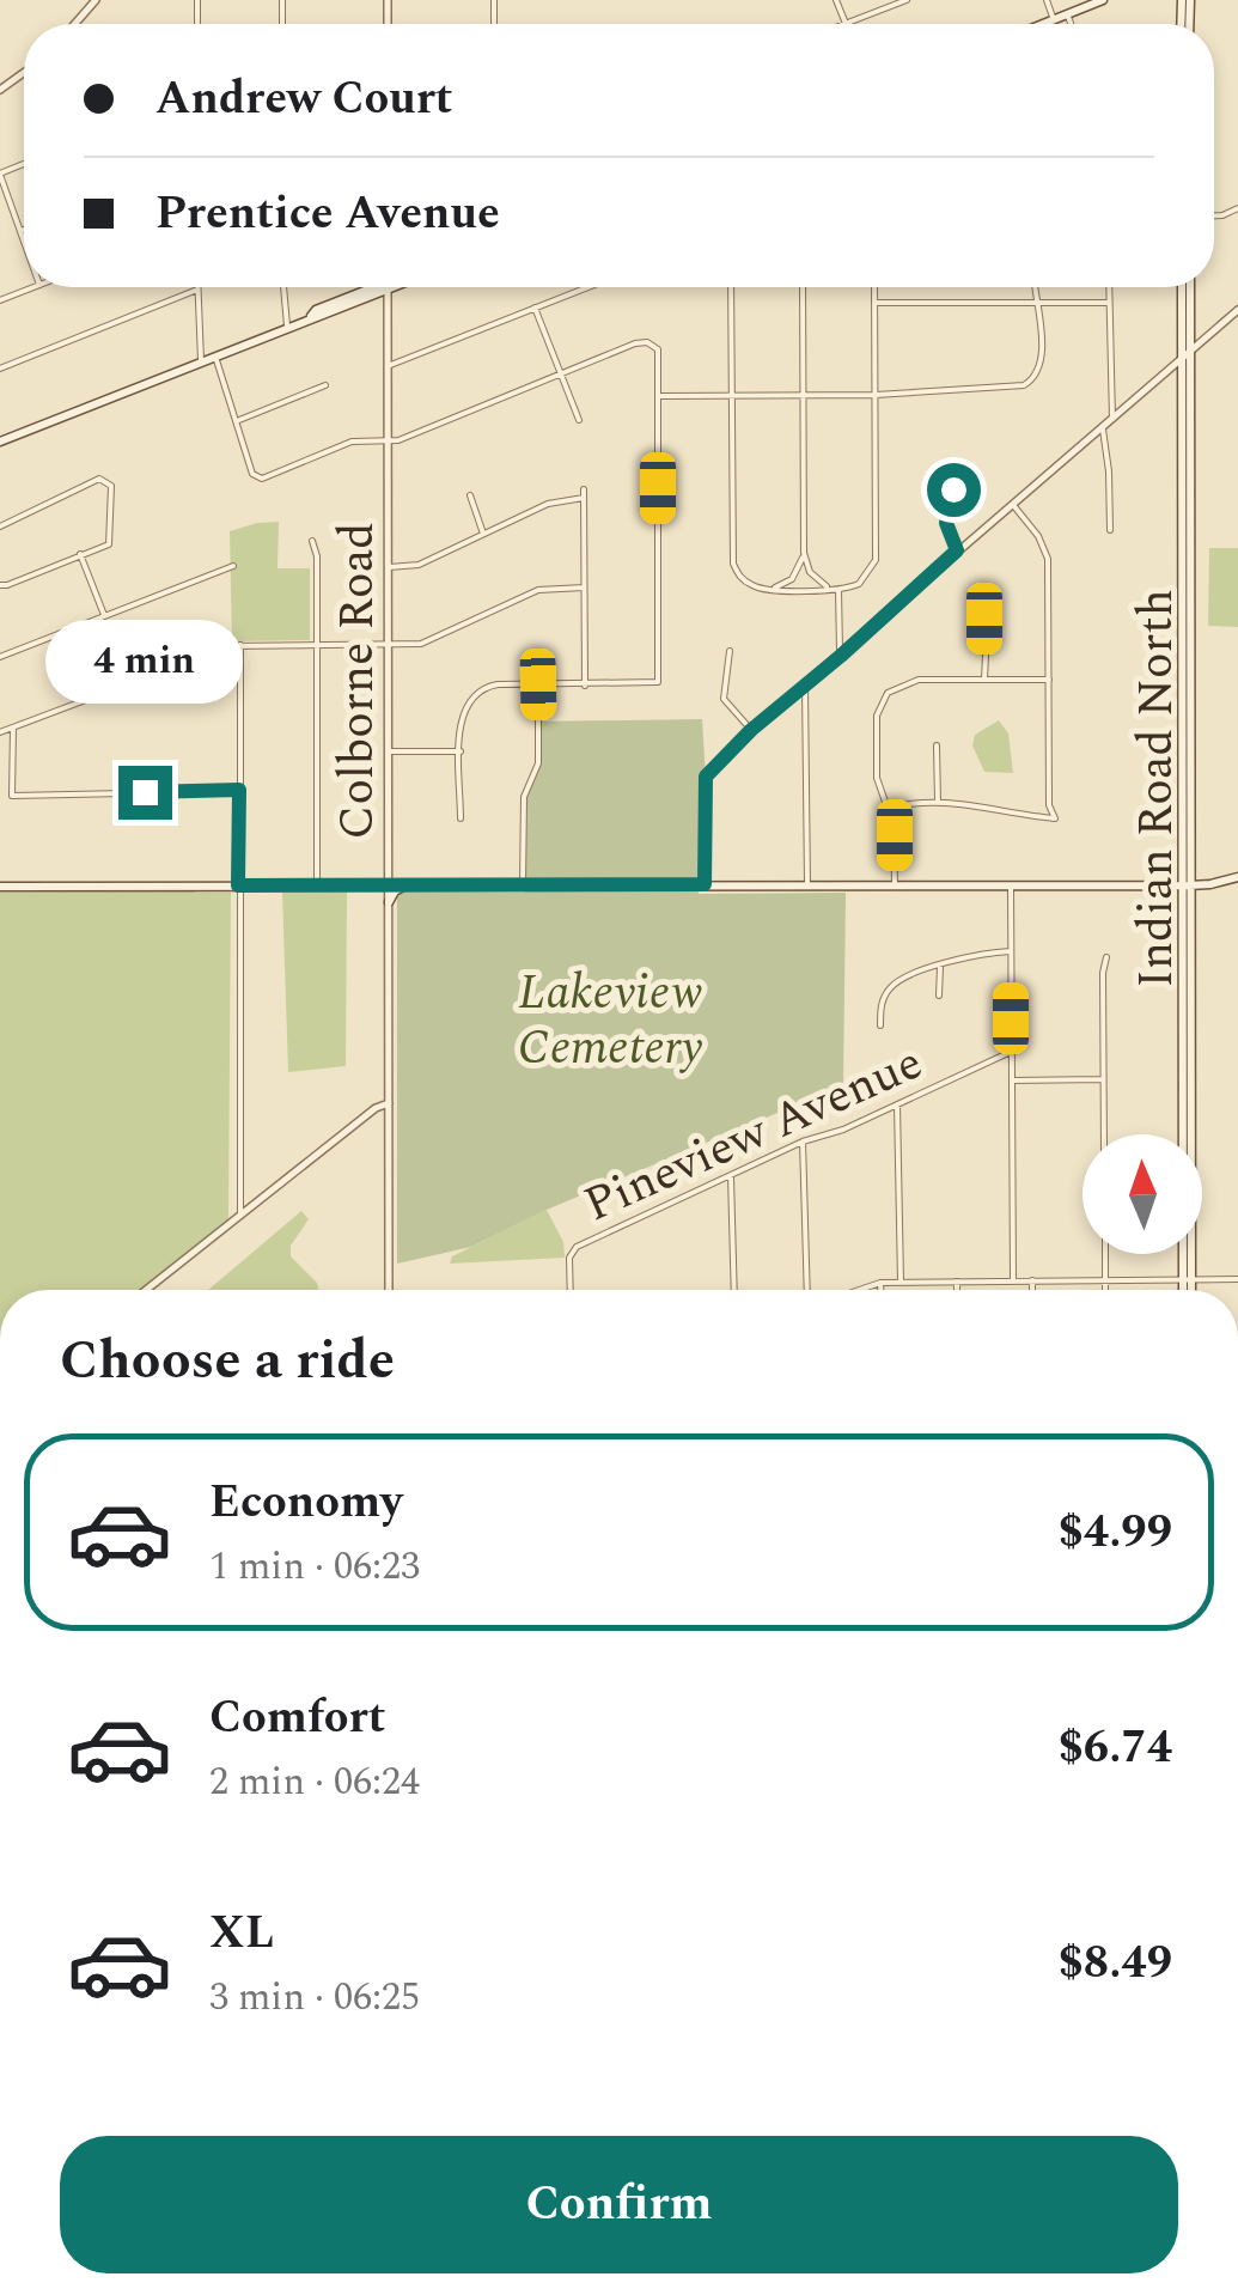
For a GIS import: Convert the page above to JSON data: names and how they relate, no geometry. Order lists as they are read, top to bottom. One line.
{"streets":{"main road":["Indian Road North"],"street":["Colborne Road","Pineview Avenue"]},"parks":["Lakeview Cemetery"],"north":"top","page":{"banner":["Andrew Court","Prentice Avenue"],"bubble":"4 min","heading":"Choose a ride","list":[{"name":"Economy","note":"1 min · 06:23","value":"$4.99"},{"name":"Comfort","note":"2 min · 06:24","value":"$6.74"},{"name":"XL","note":"3 min · 06:25","value":"$8.49"}],"buttons":"Confirm"}}
